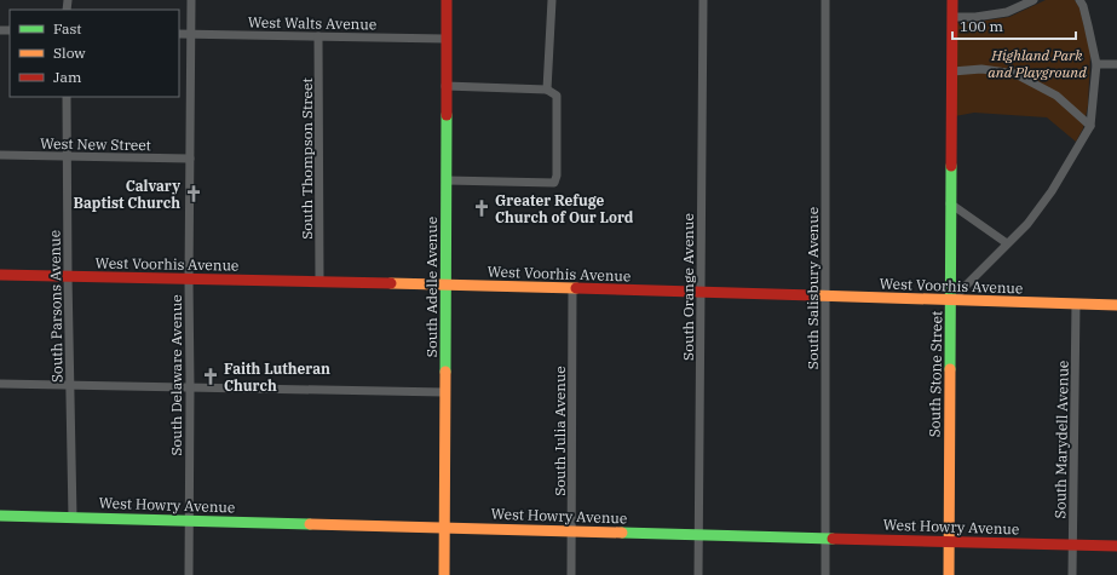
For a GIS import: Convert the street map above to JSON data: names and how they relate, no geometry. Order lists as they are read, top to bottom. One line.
{"streets":{"street":["West Walts Avenue","West New Street","South Thompson Street","West Voorhis Avenue","South Adelle Avenue","South Orange Avenue","South Salisbury Avenue","South Parsons Avenue","South Stone Street","South Delaware Avenue","South Julia Avenue","South Marydell Avenue","West Howry Avenue"]},"crossings":[["West Walts Avenue","South Thompson Street"],["West Walts Avenue","South Adelle Avenue"],["West Walts Avenue","South Delaware Avenue"],["West New Street","South Parsons Avenue"],["West New Street","South Delaware Avenue"],["South Thompson Street","West Voorhis Avenue"],["West Voorhis Avenue","South Adelle Avenue"],["West Voorhis Avenue","South Orange Avenue"],["West Voorhis Avenue","South Salisbury Avenue"],["West Voorhis Avenue","South Parsons Avenue"],["West Voorhis Avenue","South Stone Street"],["West Voorhis Avenue","South Delaware Avenue"],["West Voorhis Avenue","South Julia Avenue"],["West Voorhis Avenue","South Marydell Avenue"],["South Adelle Avenue","West Howry Avenue"],["South Orange Avenue","West Howry Avenue"],["South Salisbury Avenue","West Howry Avenue"],["South Parsons Avenue","West Howry Avenue"],["South Stone Street","West Howry Avenue"],["South Delaware Avenue","West Howry Avenue"],["South Julia Avenue","West Howry Avenue"],["South Marydell Avenue","West Howry Avenue"]],"parks":["Highland Park and Playground"],"places":{"church":["Calvary Baptist Church","Greater Refuge Church of Our Lord","Faith Lutheran Church"]},"legend":["Fast","Slow","Jam"],"scale_bar":"100 m"}
